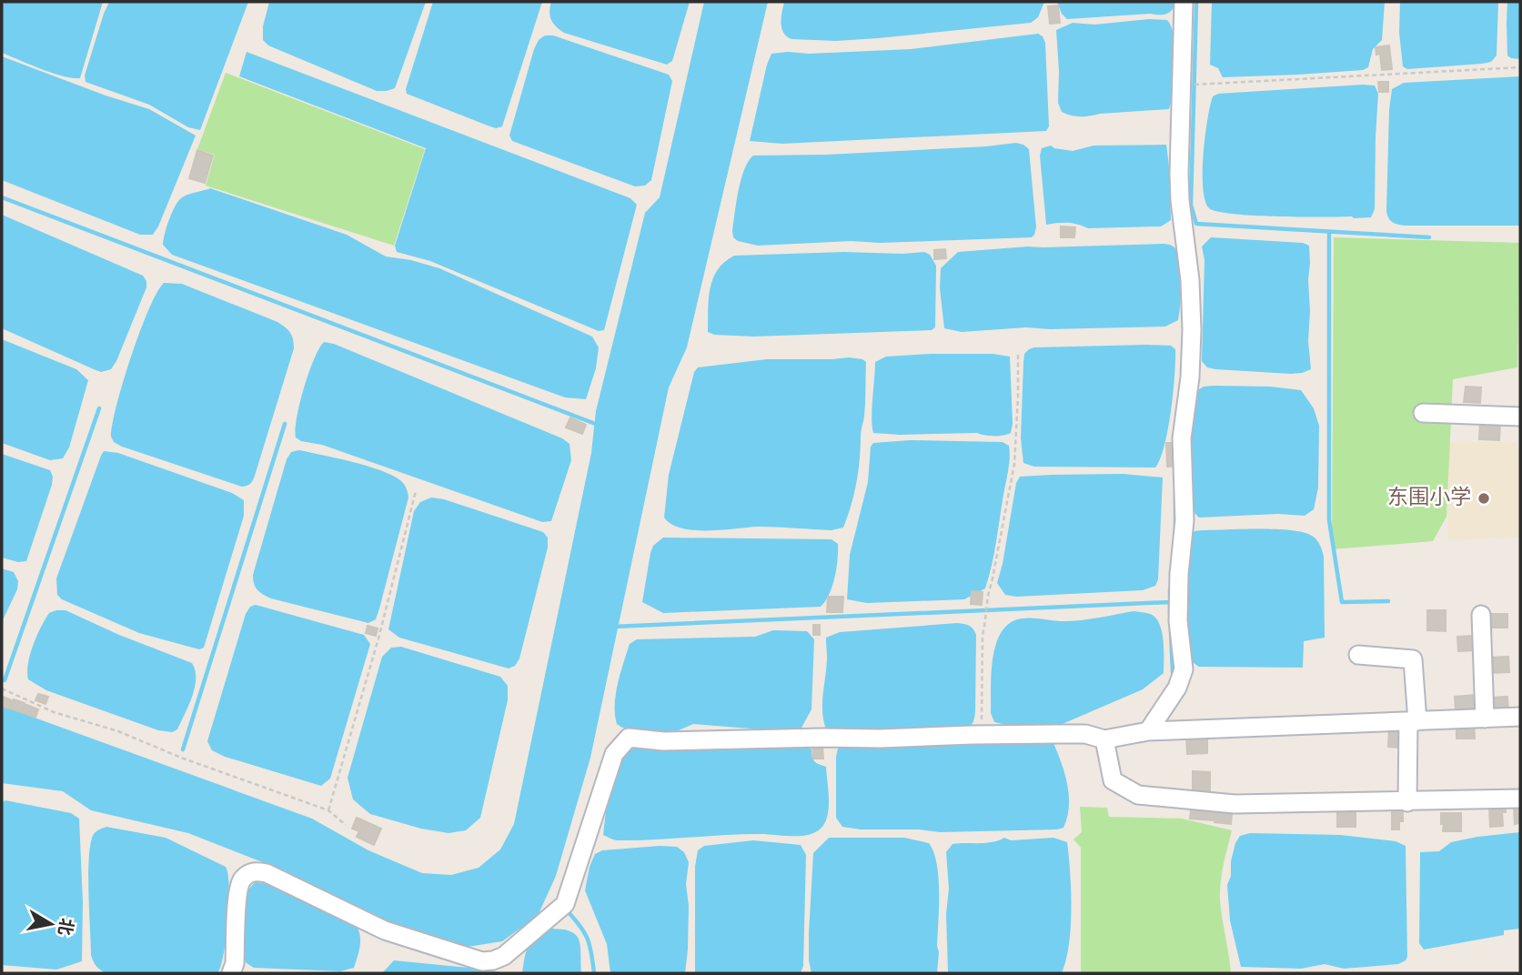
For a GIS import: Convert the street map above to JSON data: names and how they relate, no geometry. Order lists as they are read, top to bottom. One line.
{"places":["东围小学"],"north":"right"}
